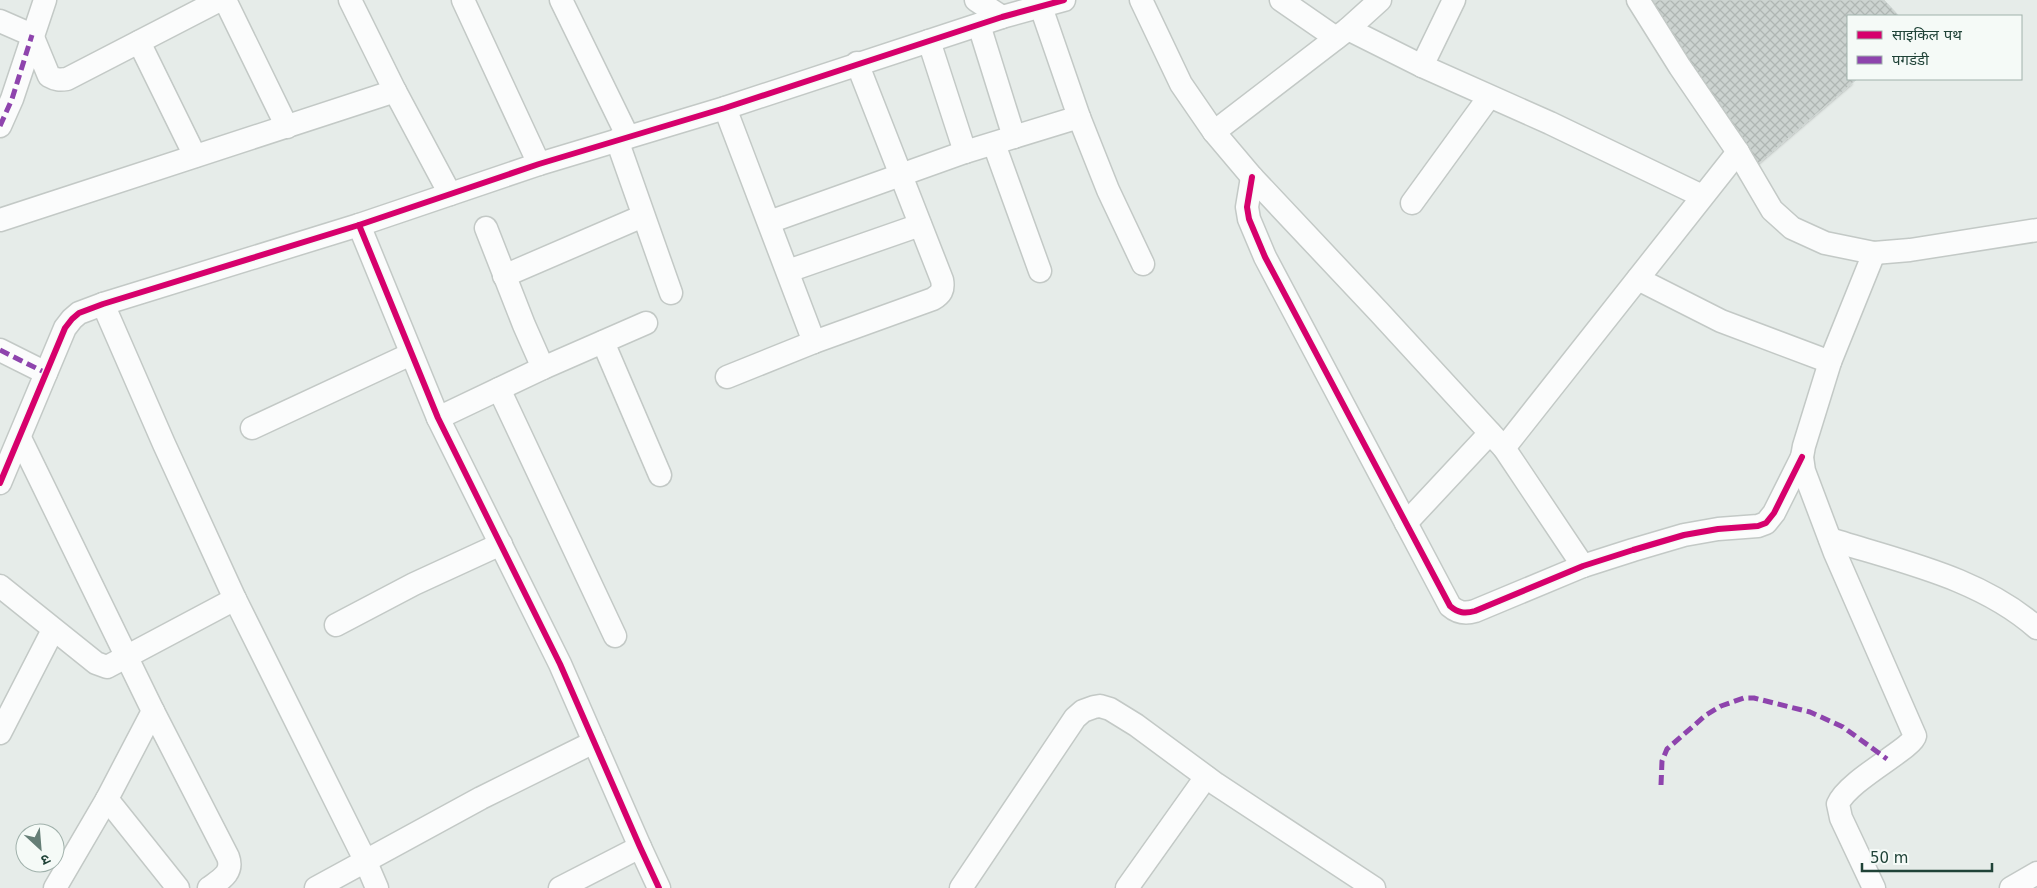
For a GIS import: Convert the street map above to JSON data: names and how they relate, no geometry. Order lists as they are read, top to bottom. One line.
{"legend":["साइकिल पथ","पगडंडी"],"scale_bar":"50 m","north":"bottom right"}
